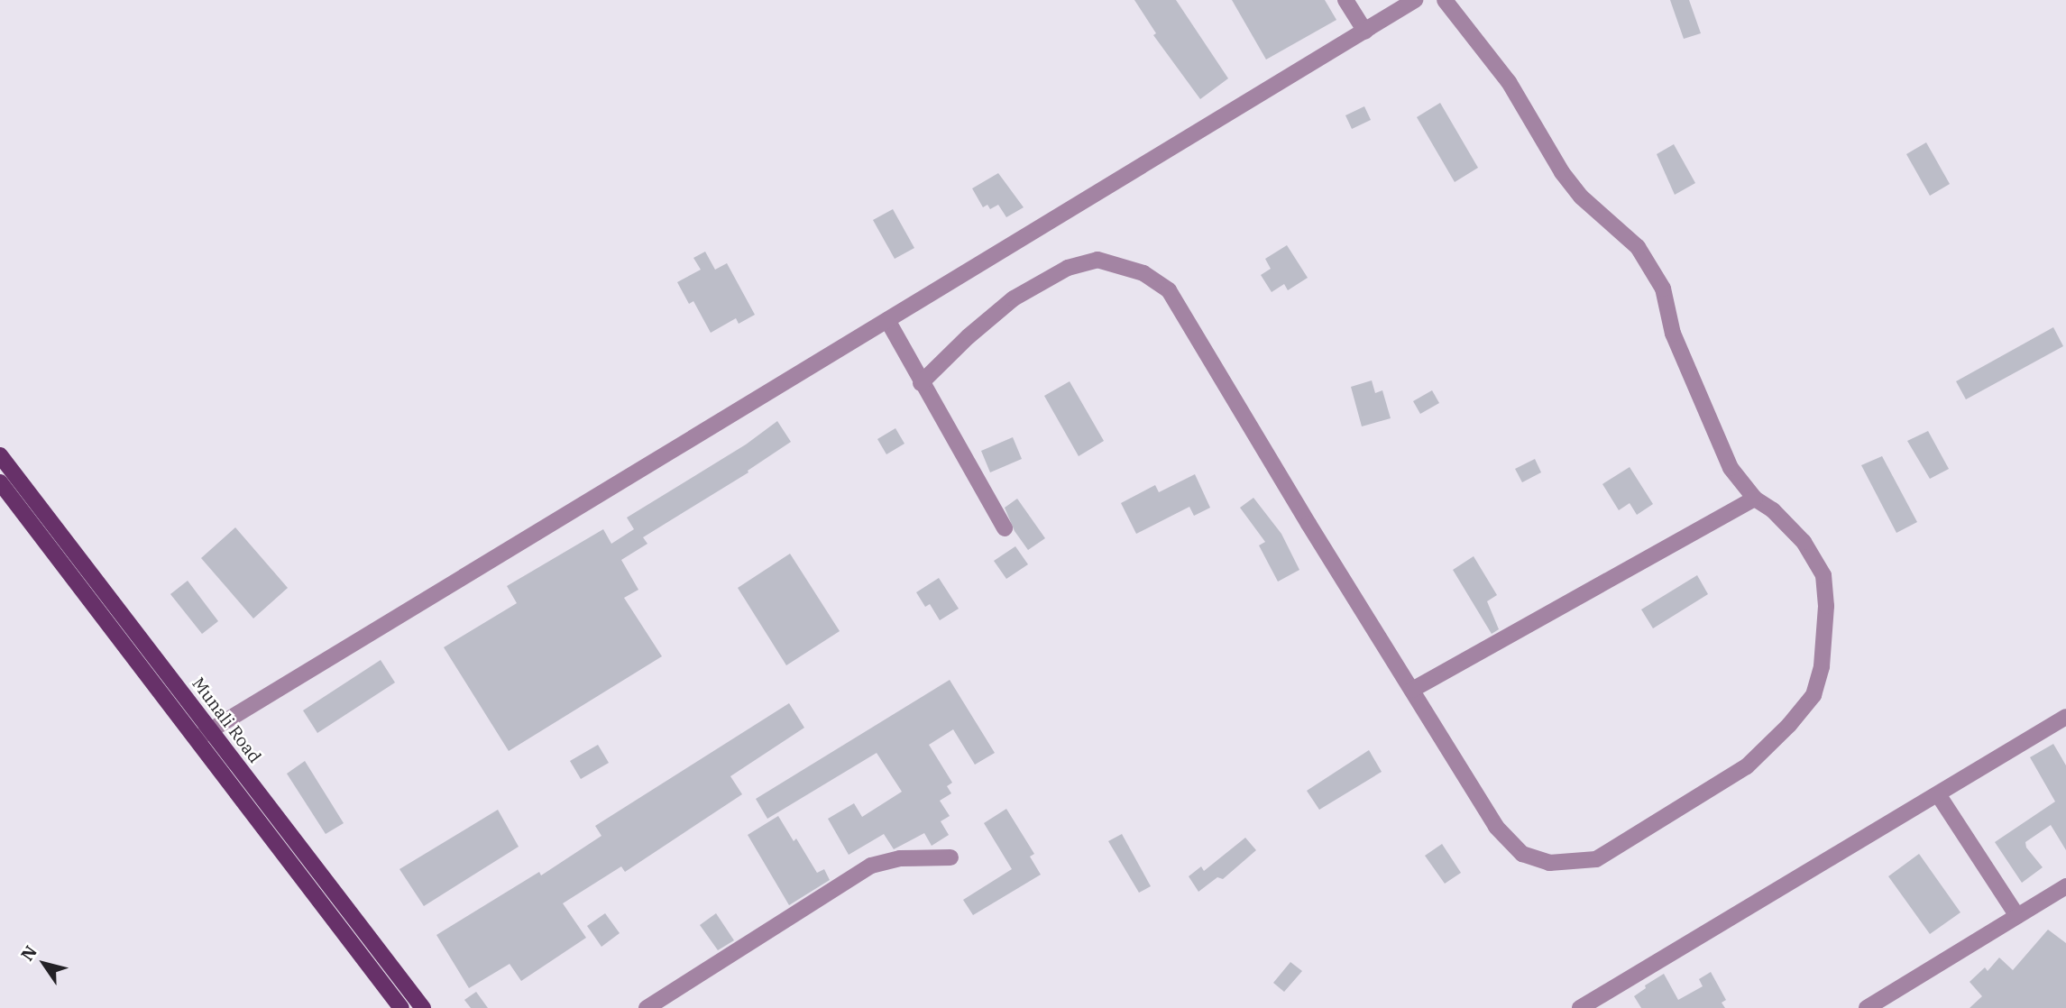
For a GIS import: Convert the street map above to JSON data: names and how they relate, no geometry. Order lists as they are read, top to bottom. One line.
{"streets":{"main road":["Munali Road"]},"north":"top left"}
